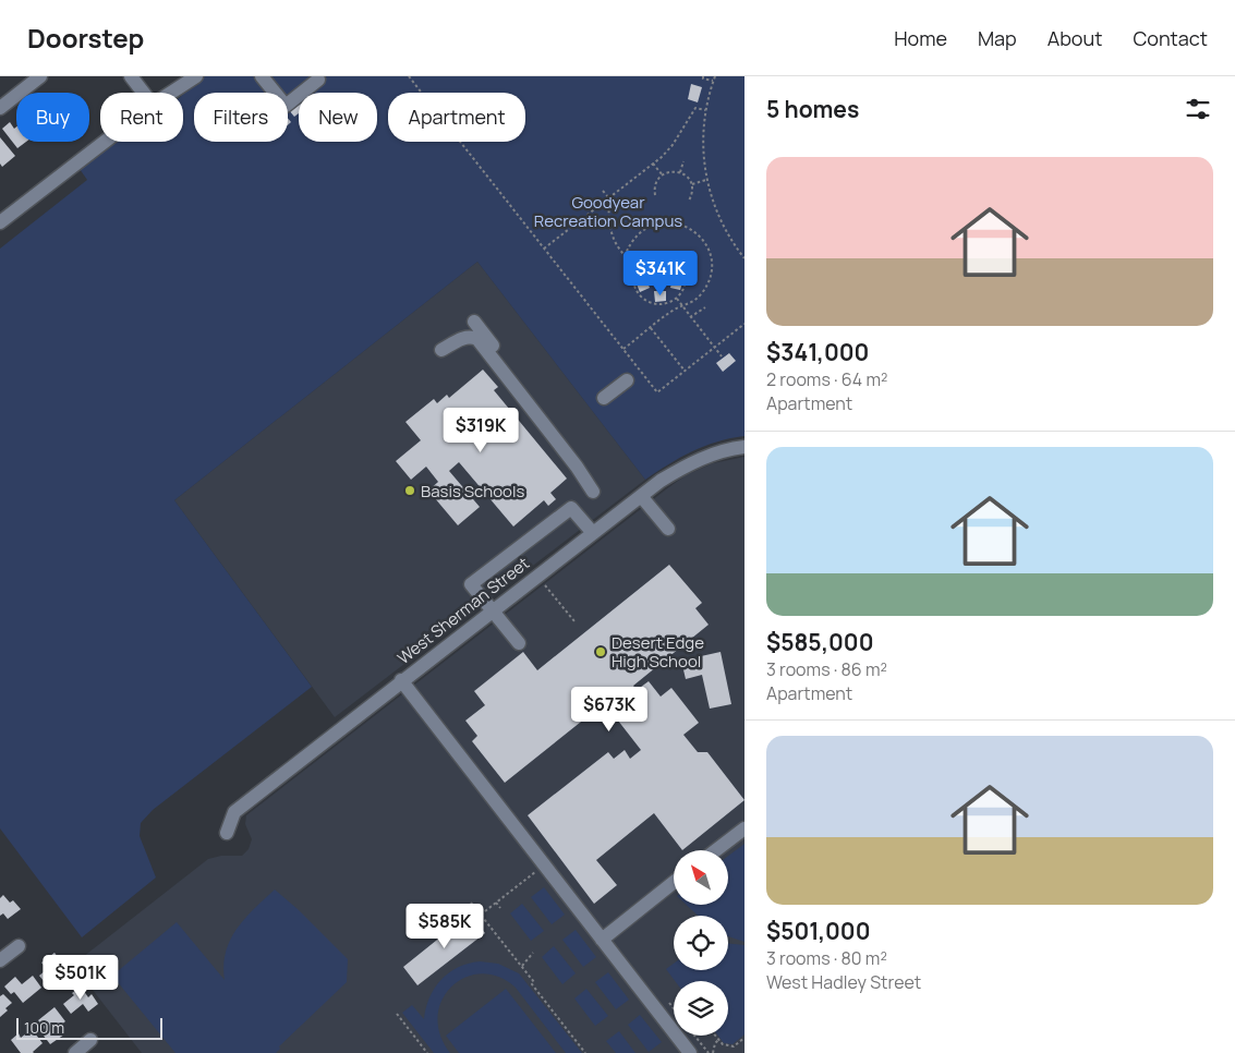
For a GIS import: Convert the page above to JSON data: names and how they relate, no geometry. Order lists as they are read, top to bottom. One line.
{"streets":{"street":["West Sherman Street"]},"parks":["Goodyear Recreation Campus"],"places":["Basis Schools","Desert Edge High School"],"scale_bar":"100 m","north":"top left","page":{"header":"Doorstep","nav":["Home","Map","About","Contact"],"heading":"5 homes","chip":["Buy","Rent","Filters","New","Apartment"],"list":[{"name":"$341,000","note":"2 rooms · 64 m² · Apartment"},{"name":"$585,000","note":"3 rooms · 86 m² · Apartment"},{"name":"$501,000","note":"3 rooms · 80 m² · West Hadley Street"}],"price":["$341K","$319K","$673K","$585K","$501K"],"scale":"100 m"}}
